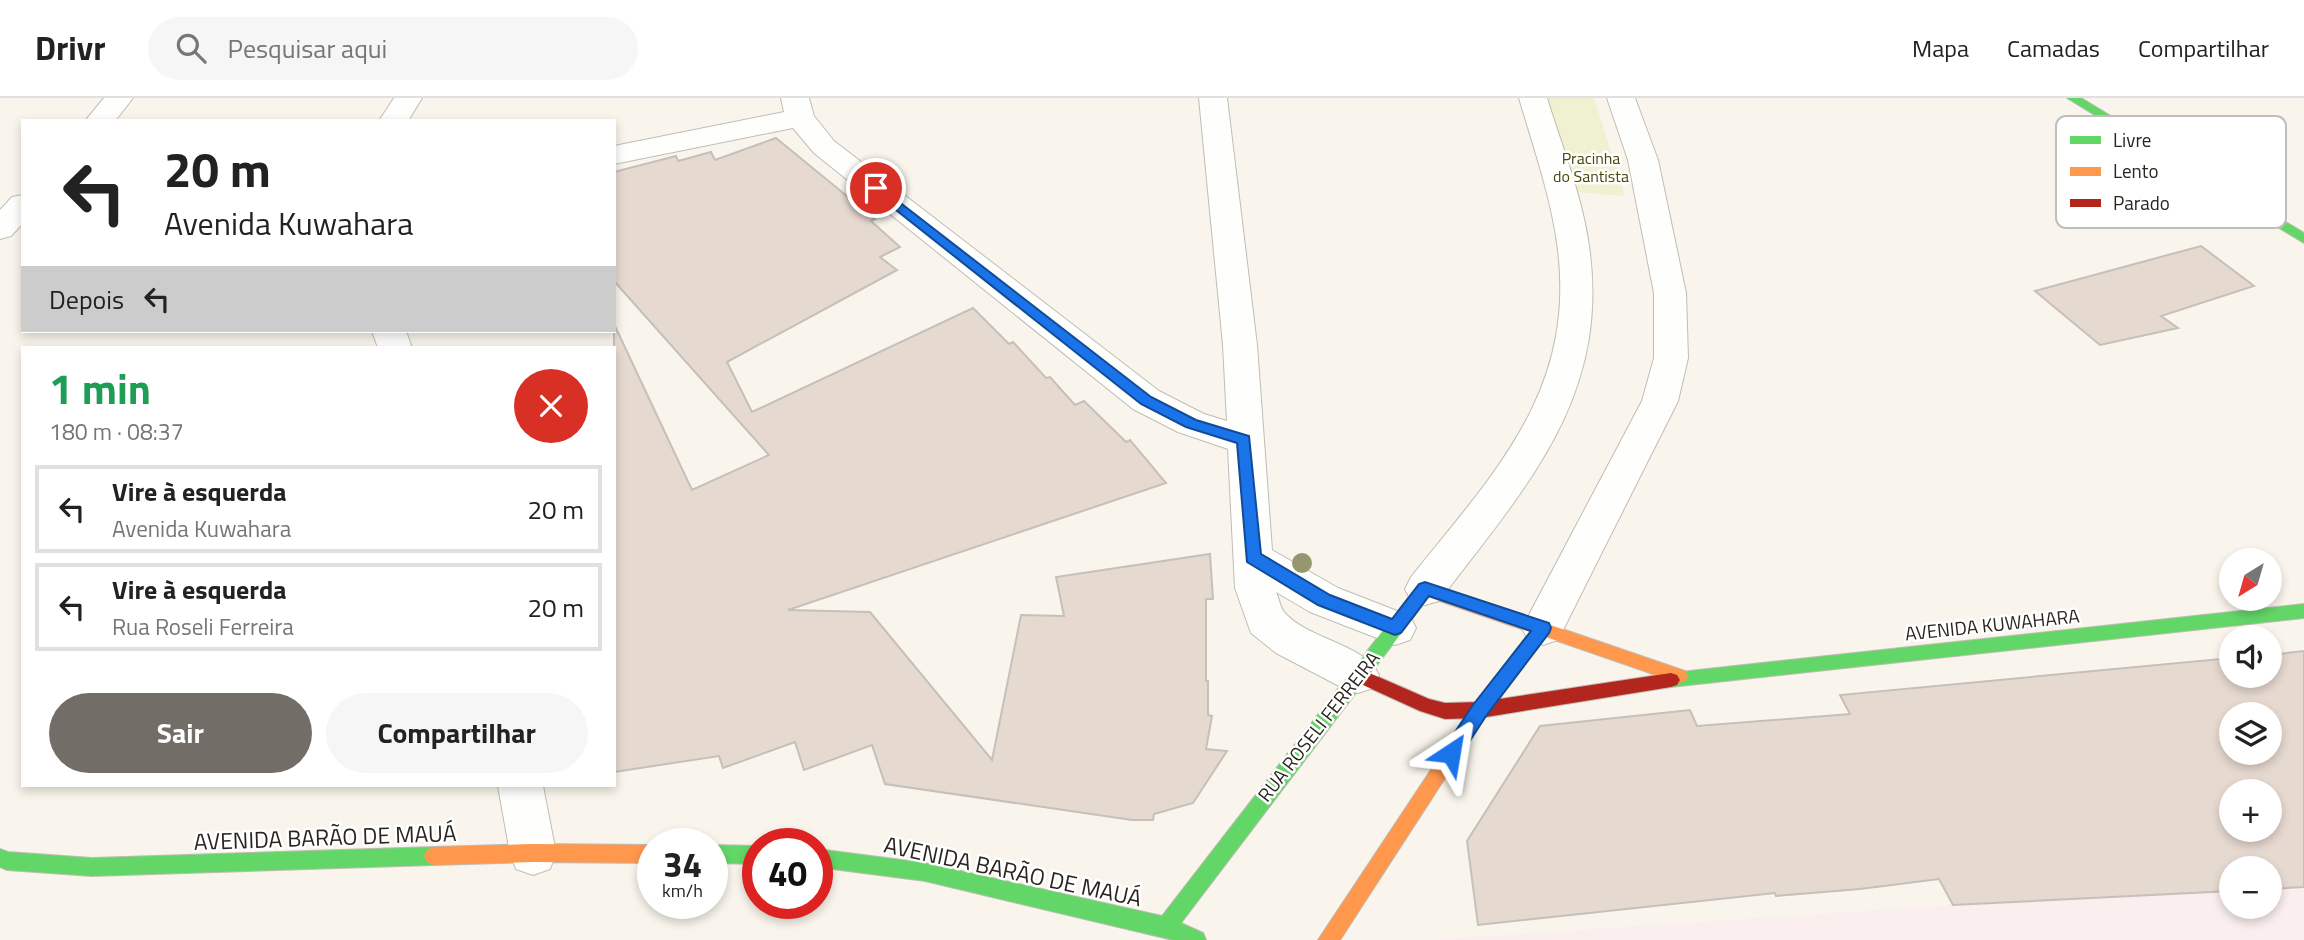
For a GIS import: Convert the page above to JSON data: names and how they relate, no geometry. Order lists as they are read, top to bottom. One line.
{"streets":{"street":["AVENIDA KUWAHARA","RUA ROSELI FERREIRA","AVENIDA BARÃO DE MAUÁ"]},"crossings":[["AVENIDA KUWAHARA","RUA ROSELI FERREIRA"],["RUA ROSELI FERREIRA","AVENIDA BARÃO DE MAUÁ"]],"parks":["Pracinha do Santista"],"legend":["Livre","Lento","Parado"],"north":"bottom left","page":{"header":"Drivr","search":"Pesquisar aqui","nav":["Mapa","Camadas","Compartilhar"],"turn":["20 m","Avenida Kuwahara"],"then":"Depois","heading":["1 min","180 m · 08:37"],"list":[{"name":"Vire à esquerda","note":"Avenida Kuwahara","value":"20 m"},{"name":"Vire à esquerda","note":"Rua Roseli Ferreira","value":"20 m"}],"map_buttons":["+","−"],"buttons":["Sair","Compartilhar"],"speed":"34 km/h","limit":"40"}}
